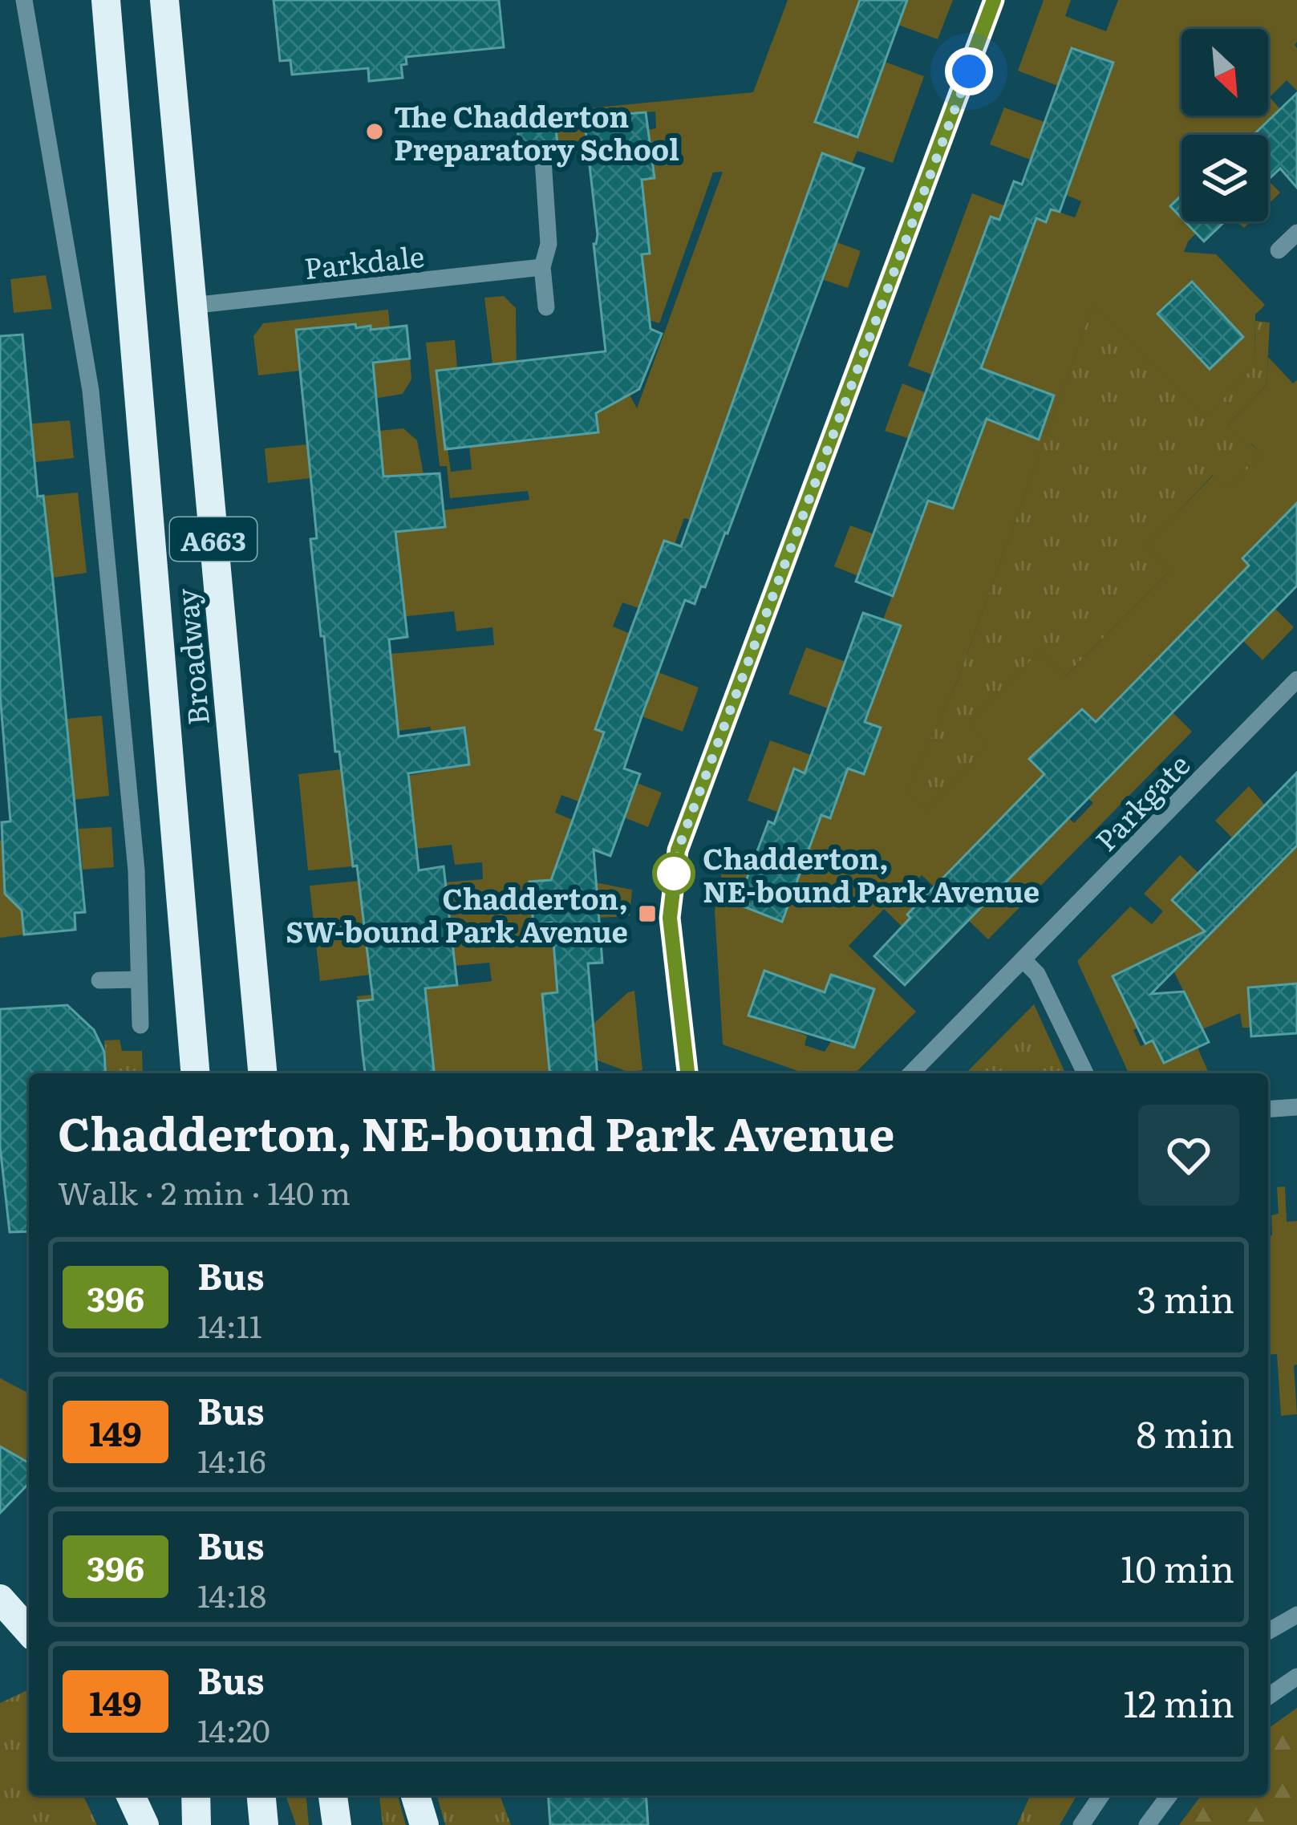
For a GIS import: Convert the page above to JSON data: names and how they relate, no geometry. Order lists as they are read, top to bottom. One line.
{"streets":{"highway":["A663","Broadway"],"street":["Parkdale","Parkgate"]},"crossings":[["Parkdale","Broadway"]],"places":{"other":["The Chadderton Preparatory School","Chadderton, NE-bound Park Avenue"],"transit":["Chadderton, SW-bound Park Avenue"]},"lines":["bus line 396"],"north":"bottom right","page":{"heading":["Chadderton, NE-bound Park Avenue","Walk · 2 min · 140 m"],"list":[{"mark":"396","name":"Bus","note":"14:11","value":"3 min"},{"mark":"149","name":"Bus","note":"14:16","value":"8 min"},{"mark":"396","name":"Bus","note":"14:18","value":"10 min"},{"mark":"149","name":"Bus","note":"14:20","value":"12 min"}]}}
